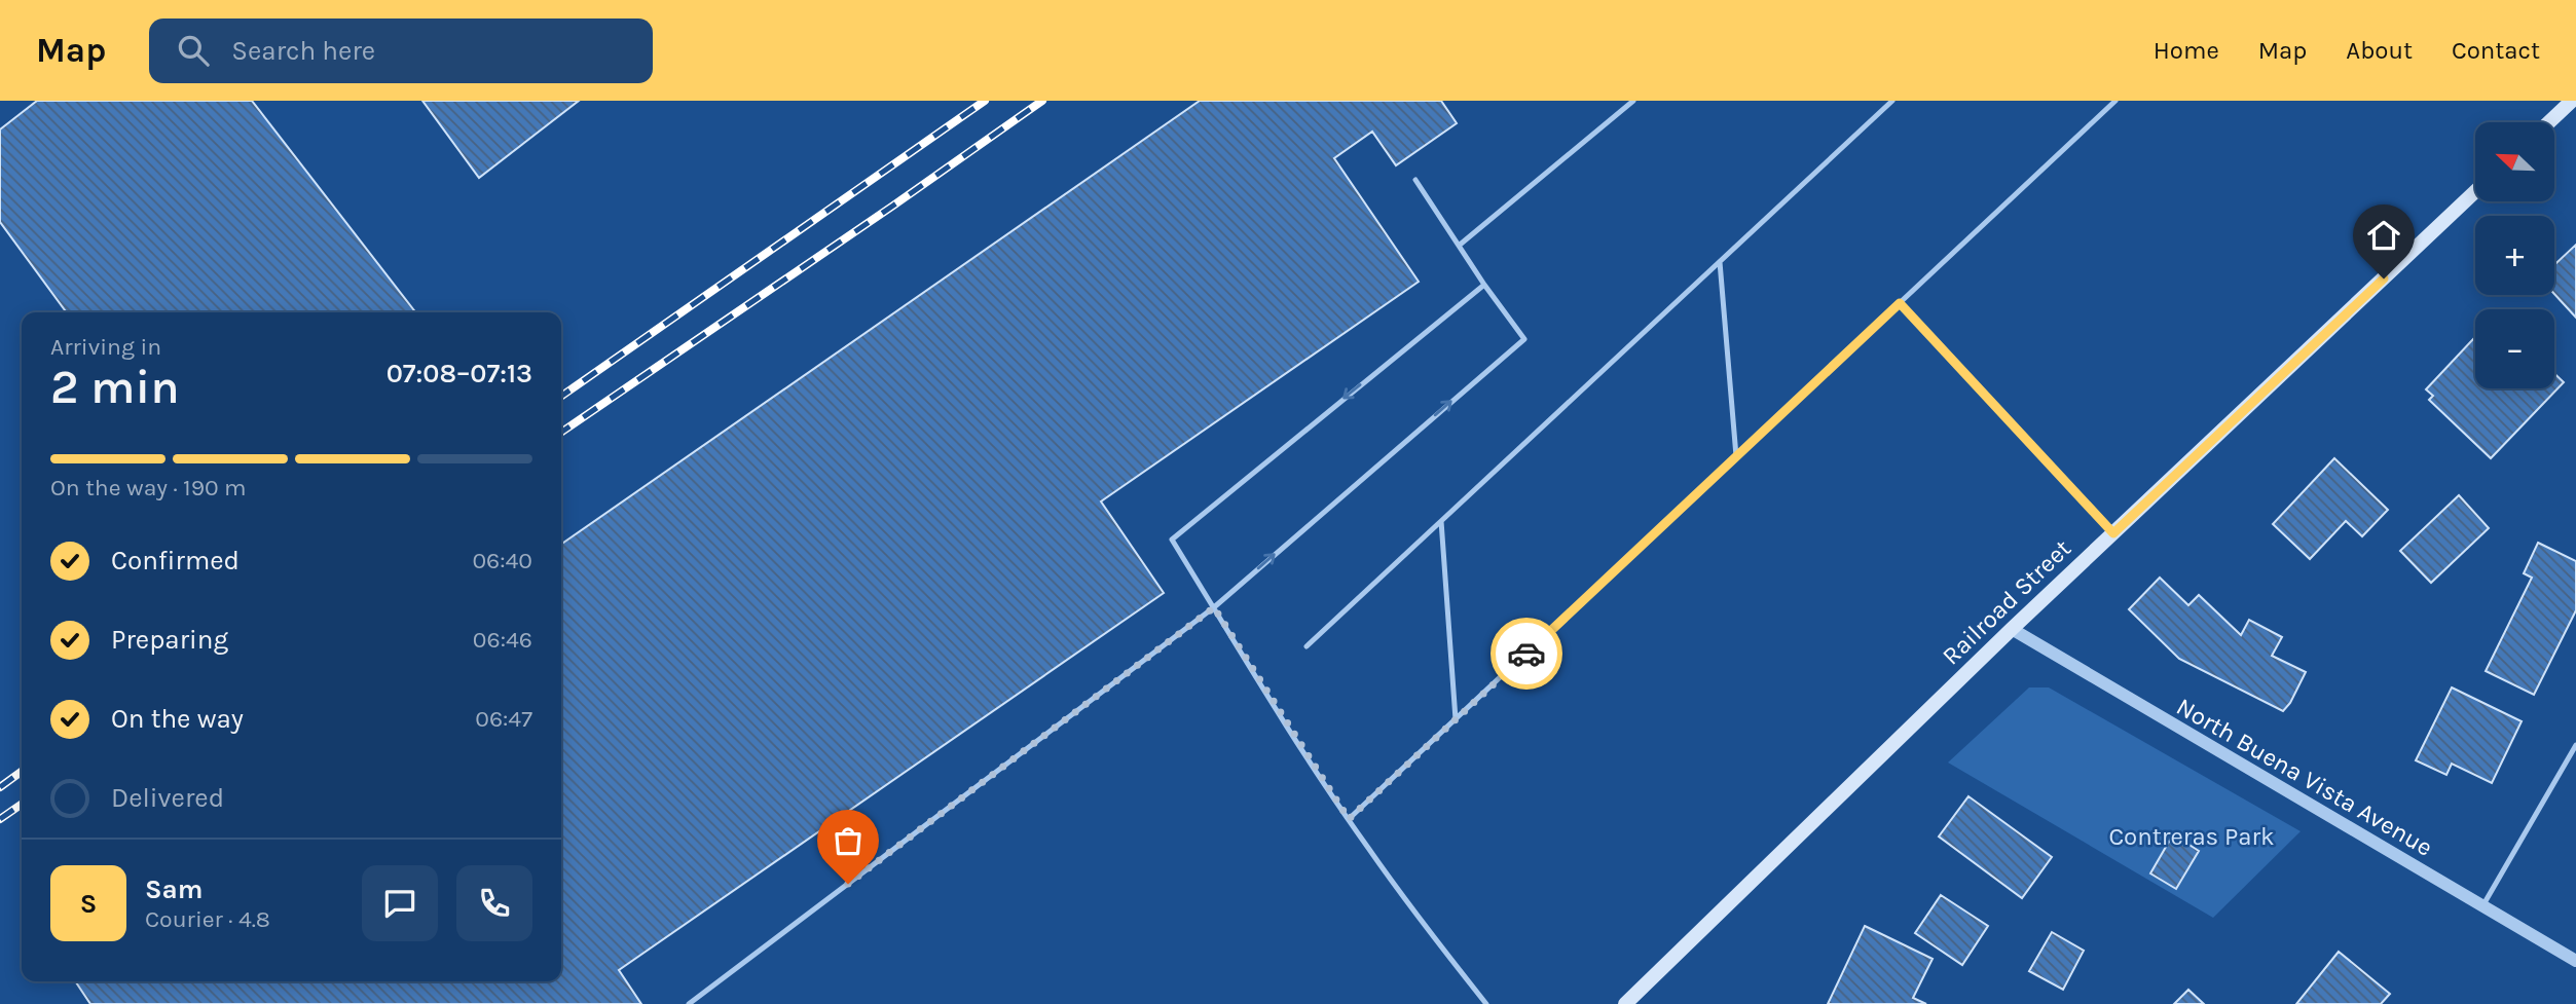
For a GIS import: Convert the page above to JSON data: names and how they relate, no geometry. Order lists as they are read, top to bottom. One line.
{"streets":{"main road":["Railroad Street"],"street":["North Buena Vista Avenue"]},"crossings":[["Railroad Street","North Buena Vista Avenue"]],"parks":["Contreras Park"],"north":"top left","page":{"header":"Map","search":"Search here","nav":["Home","Map","About","Contact"],"map_buttons":["+","−"],"heading":["2 min","Arriving in","07:08–07:13"],"panel":["Sam","Courier · 4.8"],"bar":"On the way · 190 m","list":[["Confirmed","06:40"],["Preparing","06:46"],["On the way","06:47"],"Delivered"],"round":"S"}}
